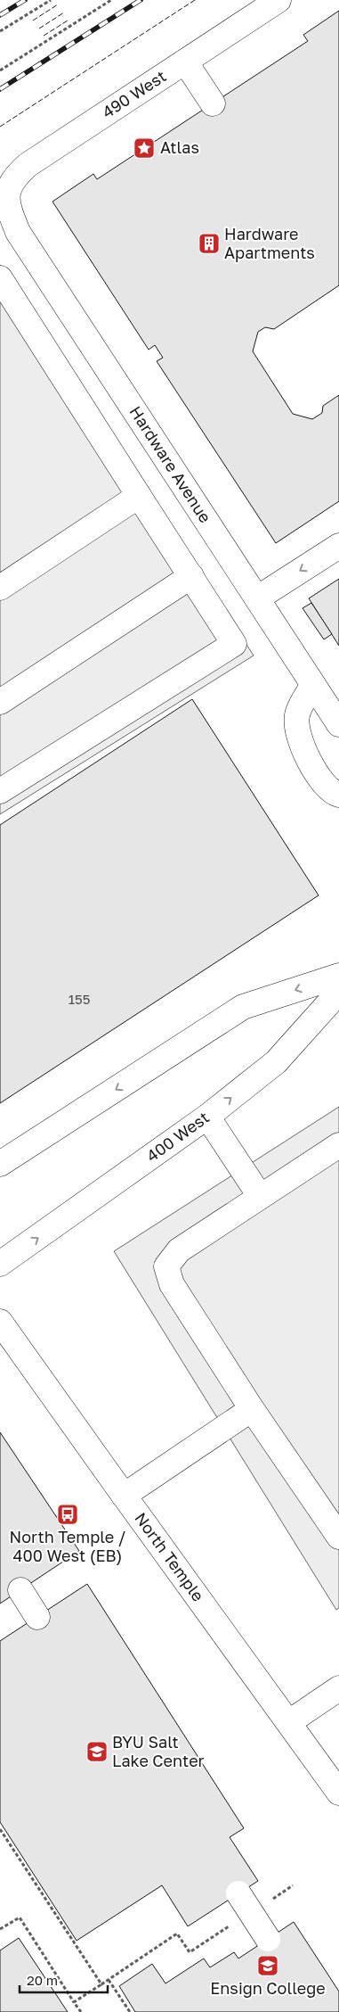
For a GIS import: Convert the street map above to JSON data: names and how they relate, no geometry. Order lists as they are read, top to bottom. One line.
{"streets":{"street":["490 West","Hardware Avenue","400 West","North Temple"]},"crossings":[["490 West","Hardware Avenue"]],"places":{"place":["Atlas"],"building":["Hardware Apartments"],"bus stop":["North Temple / 400 West (EB)"],"school or university":["BYU Salt Lake Center","Ensign College"]},"house_numbers":["155"],"scale_bar":"20 m"}
